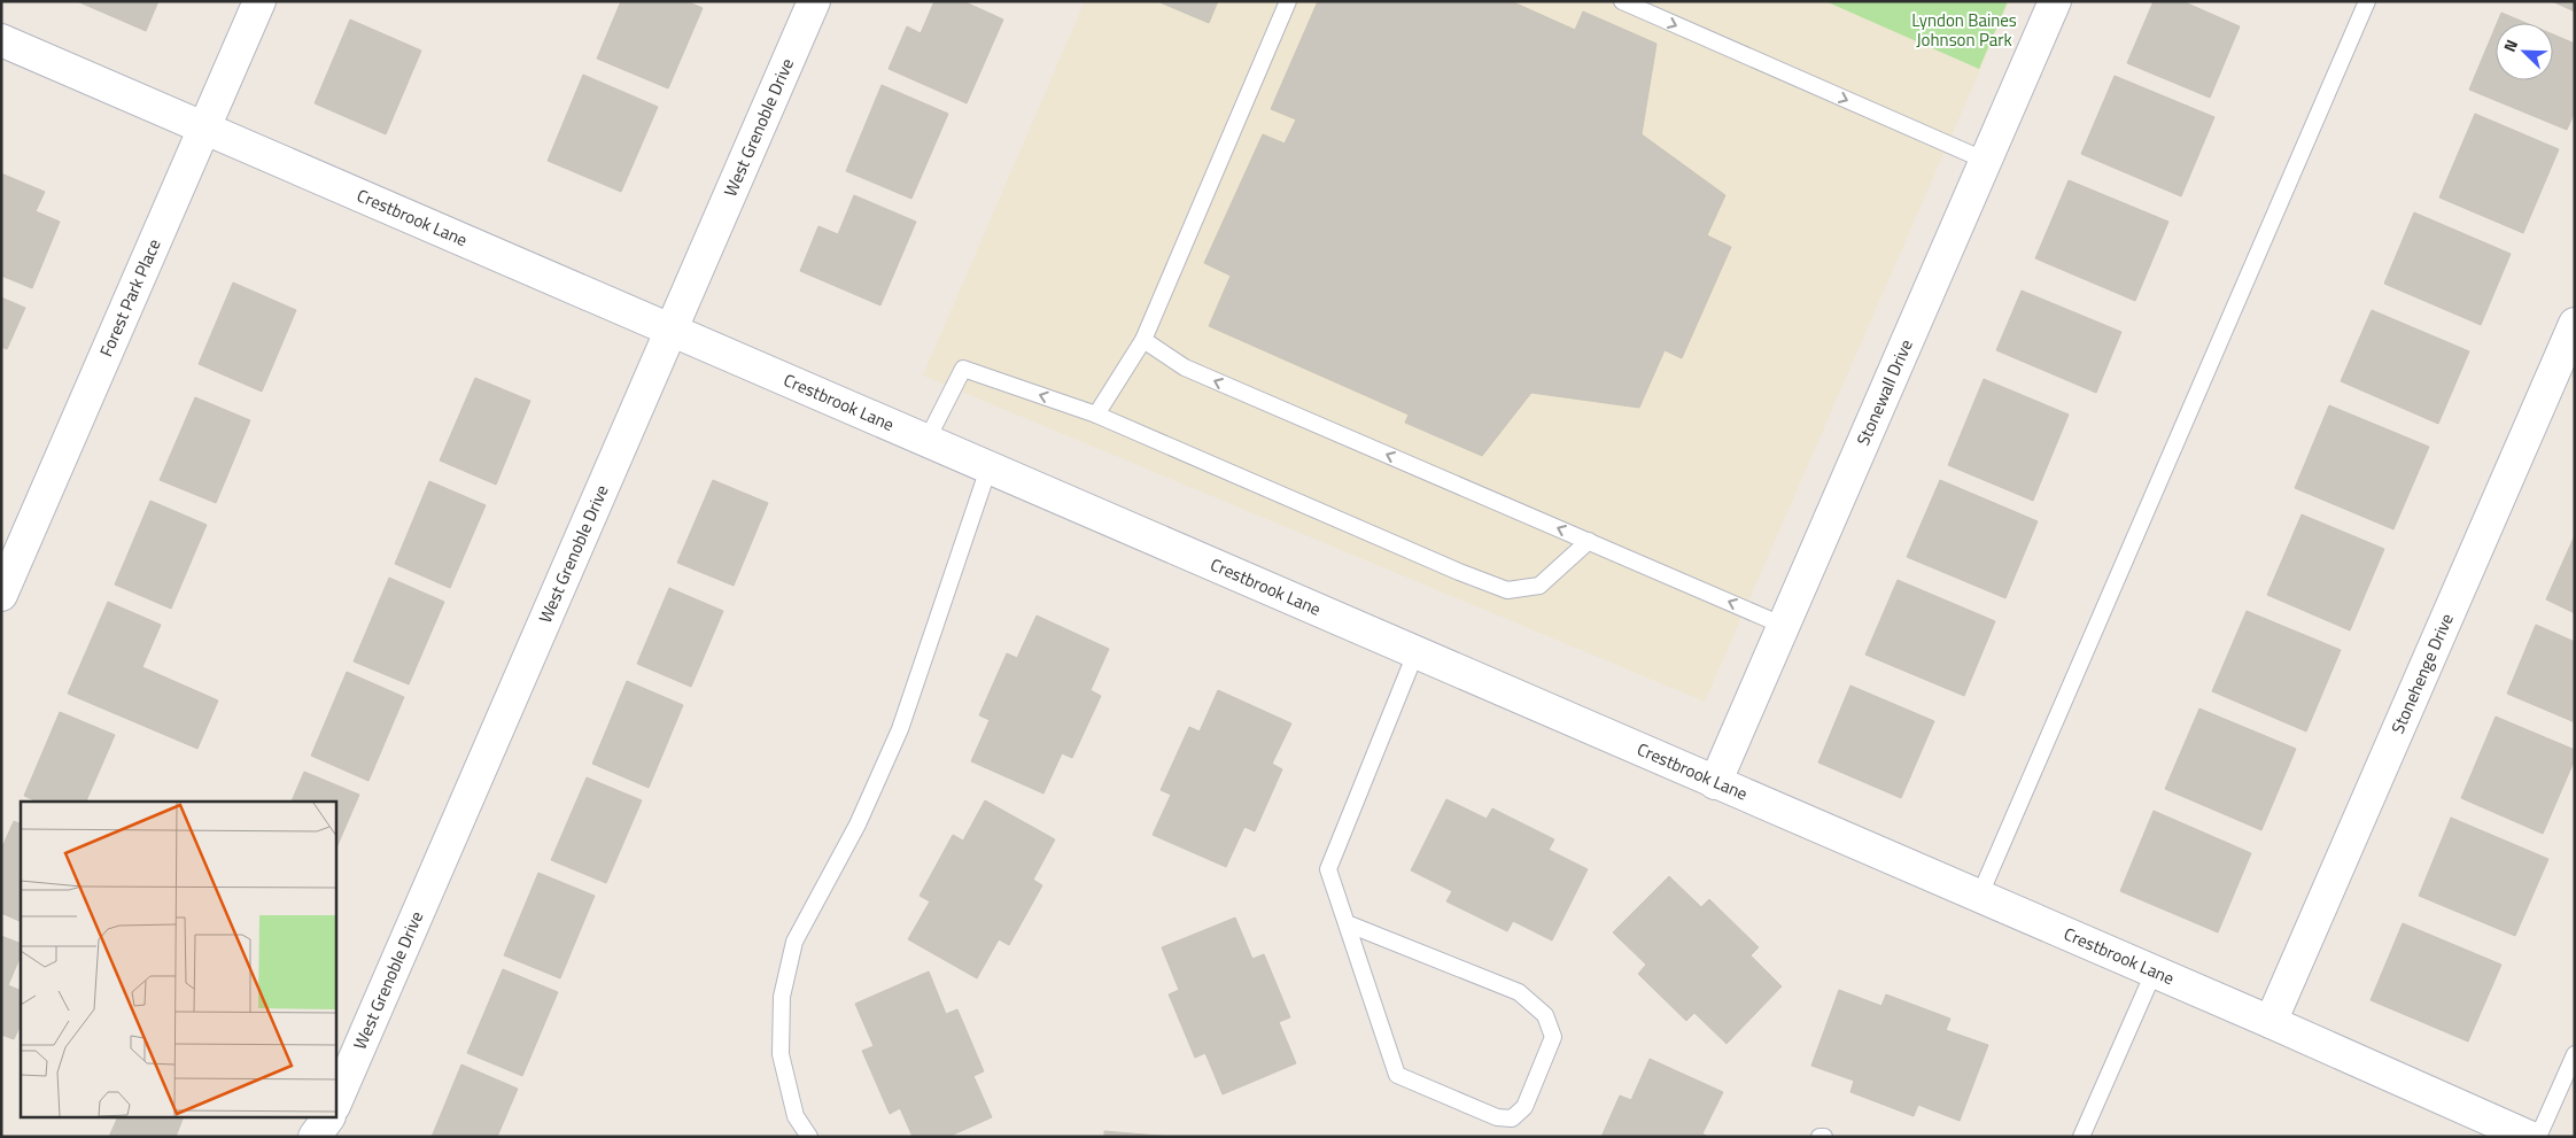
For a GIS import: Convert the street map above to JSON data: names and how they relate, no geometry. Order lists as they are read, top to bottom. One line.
{"streets":{"street":["West Grenoble Drive","Crestbrook Lane","Forest Park Place","Stonewall Drive","Stonehenge Drive"]},"crossings":[["West Grenoble Drive","Crestbrook Lane"],["Crestbrook Lane","Forest Park Place"],["Crestbrook Lane","Stonewall Drive"],["Crestbrook Lane","Stonehenge Drive"]],"parks":["Lyndon Baines Johnson Park"],"north":"top left"}
